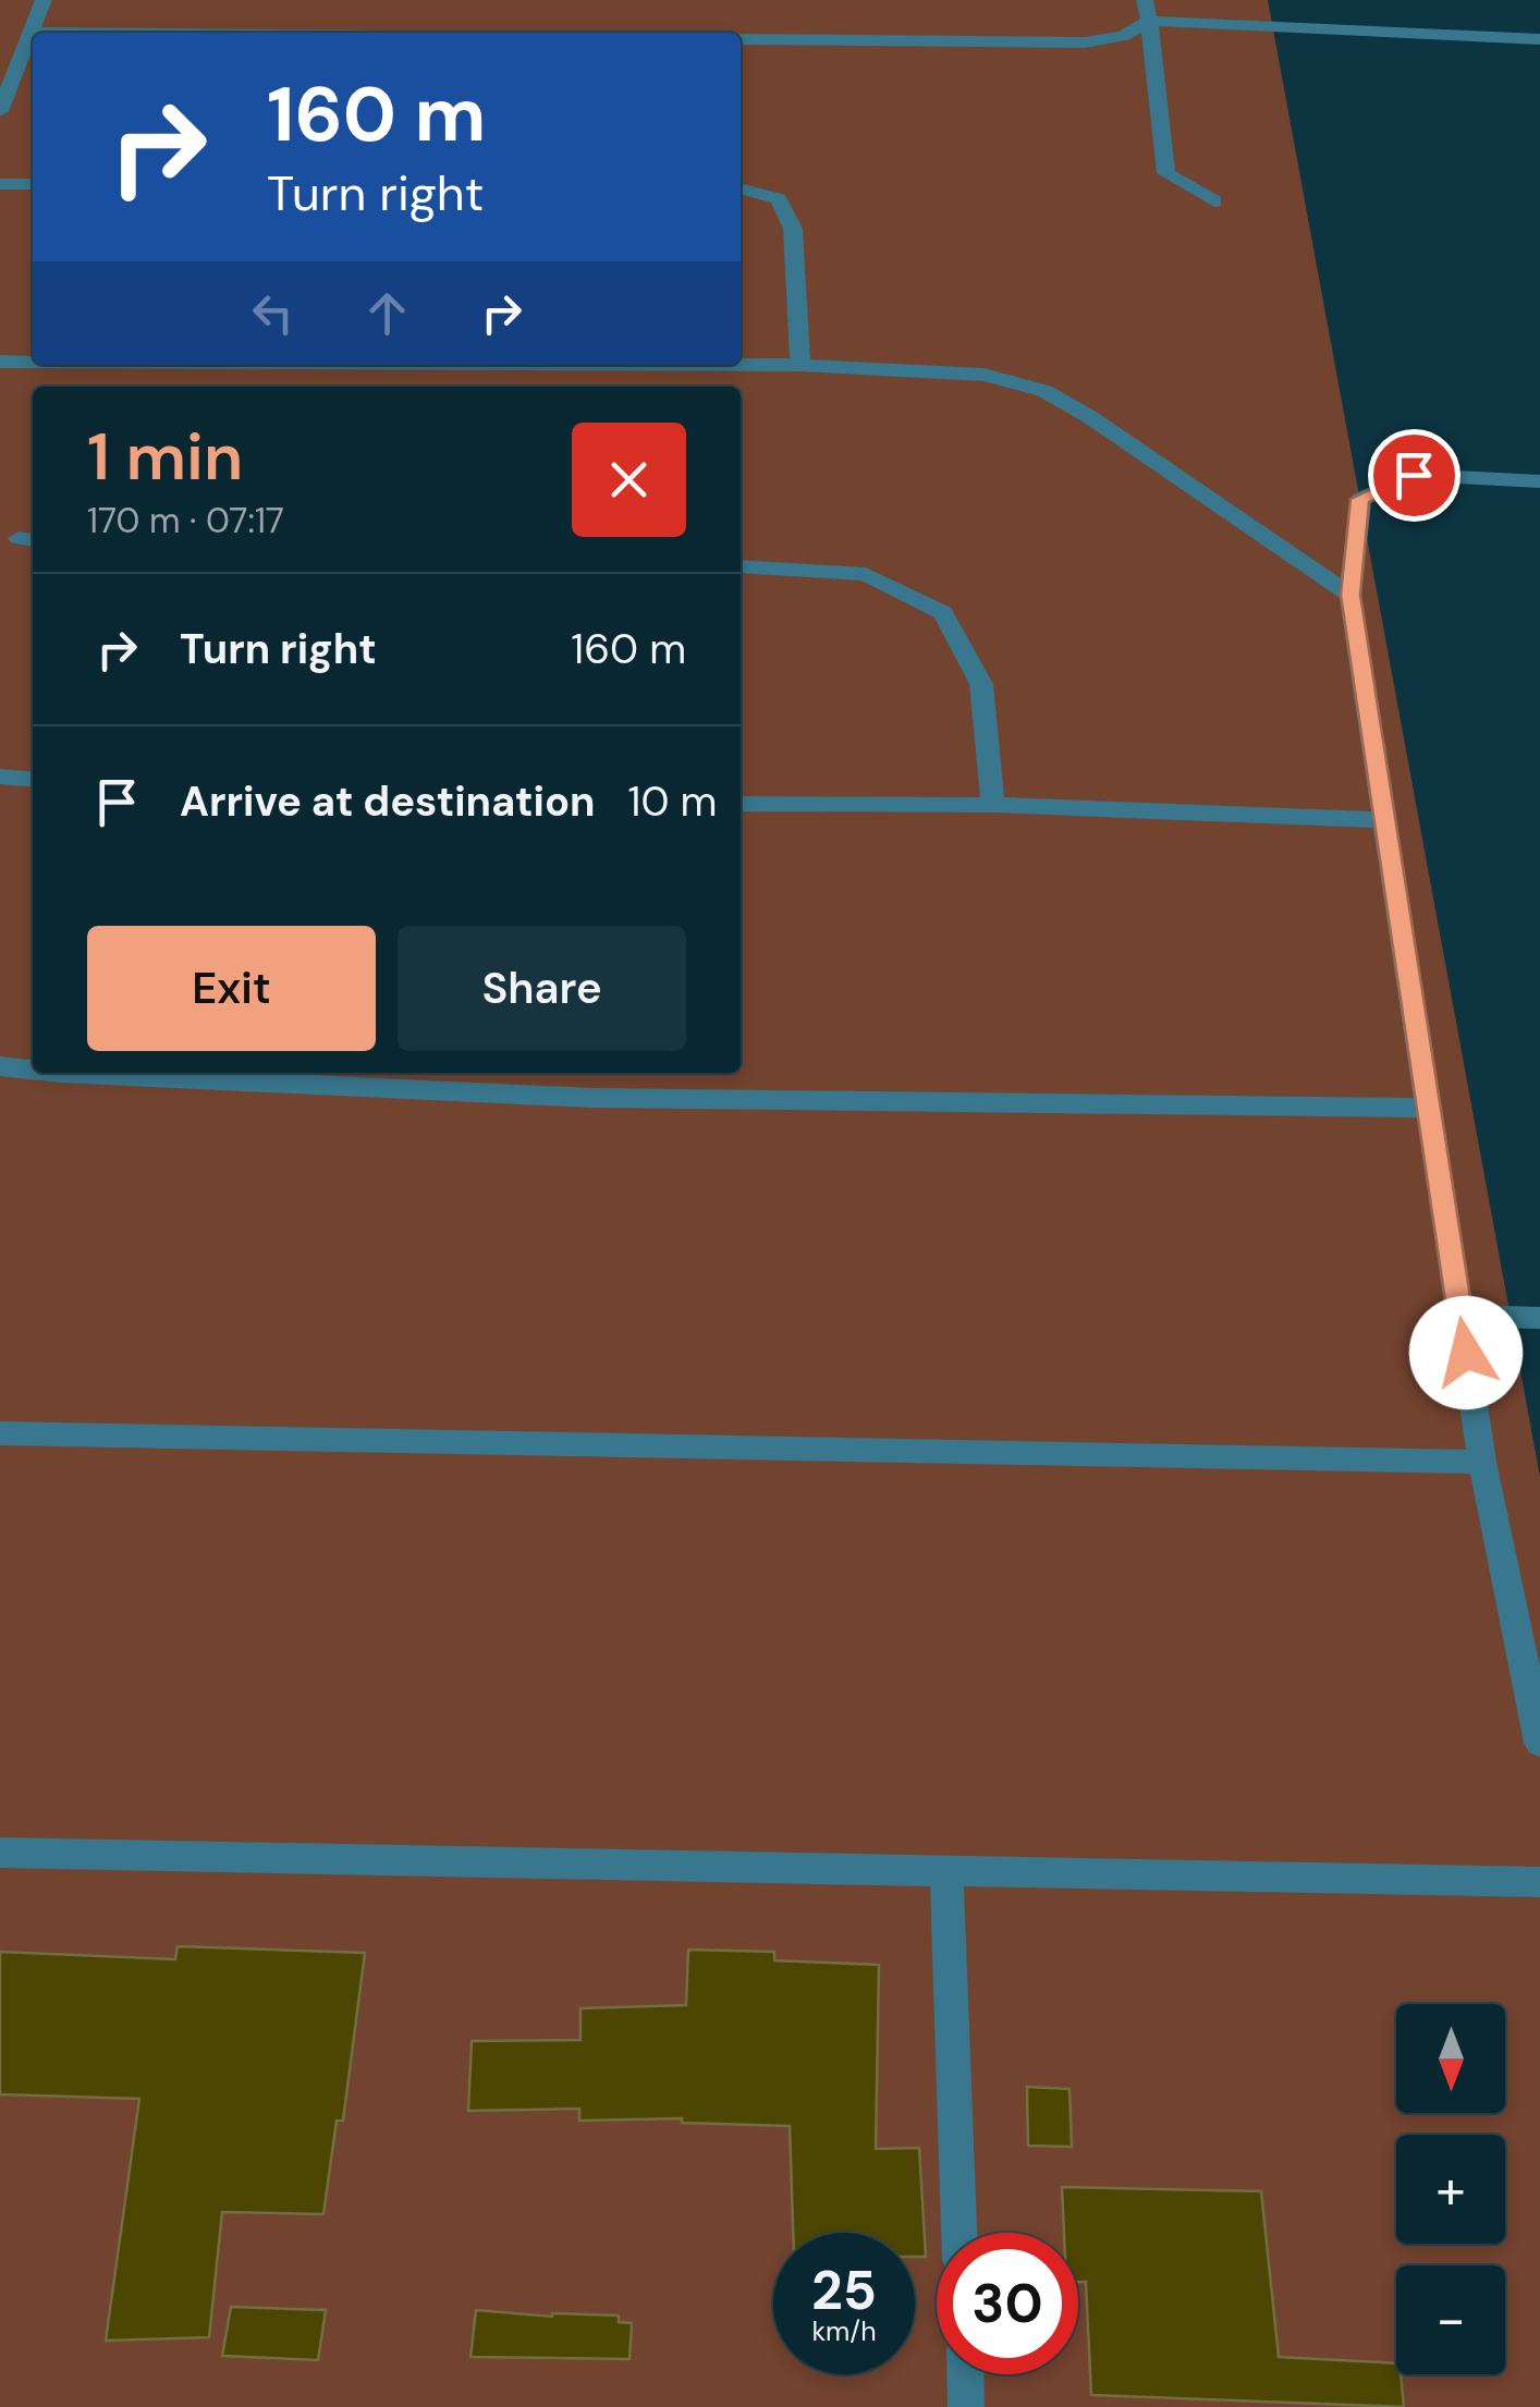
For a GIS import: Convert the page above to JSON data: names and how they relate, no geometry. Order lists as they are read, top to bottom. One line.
{"north":"bottom","page":{"turn":["160 m","Turn right"],"heading":["1 min","170 m · 07:17"],"list":[{"name":"Turn right","value":"160 m"},{"name":"Arrive at destination","value":"10 m"}],"buttons":["Exit","Share"],"map_buttons":["+","−"],"speed":"25 km/h","limit":"30"}}
